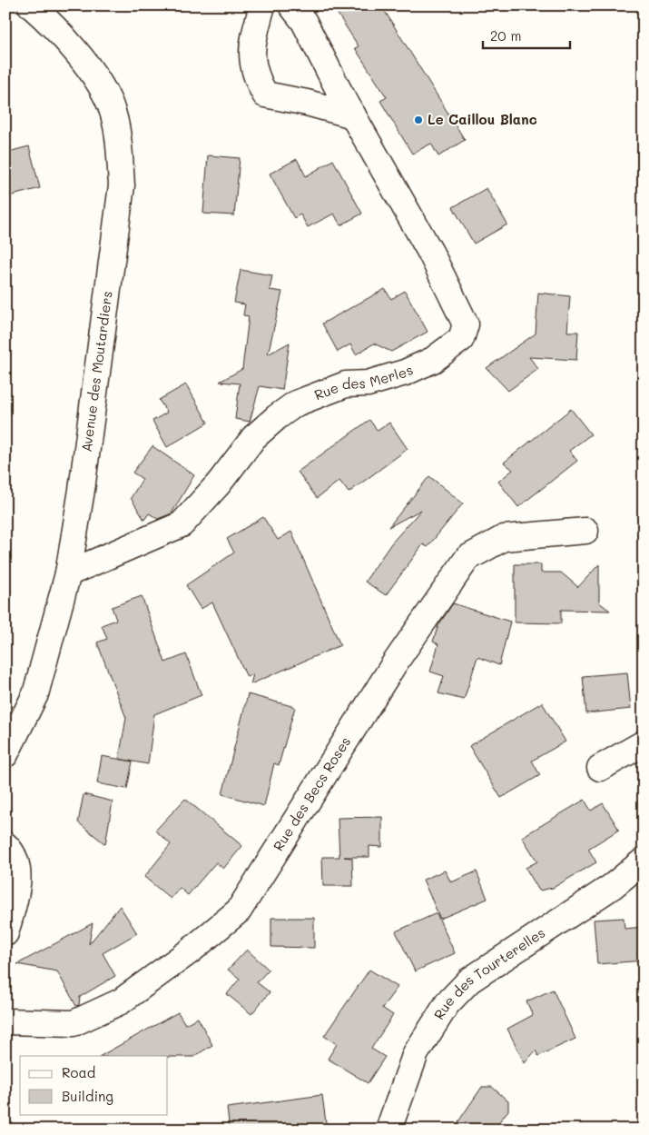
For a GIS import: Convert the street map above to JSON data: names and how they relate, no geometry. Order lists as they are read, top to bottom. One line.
{"streets":{"street":["Avenue des Moutardiers","Rue des Merles","Rue des Becs Roses","Rue des Tourterelles"]},"crossings":[["Avenue des Moutardiers","Rue des Merles"]],"places":["Le Caillou Blanc"],"legend":["Road","Building"],"scale_bar":"20 m"}
